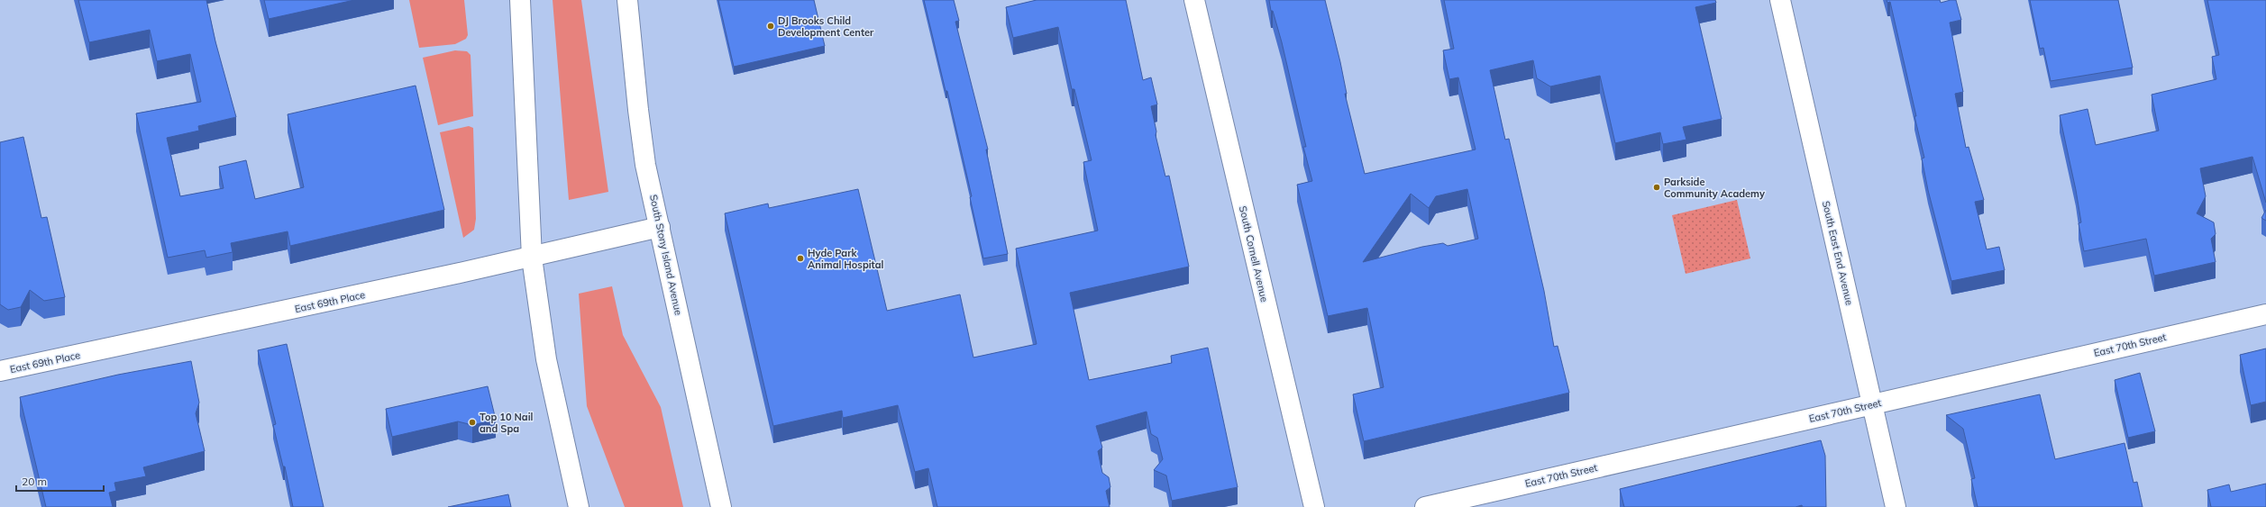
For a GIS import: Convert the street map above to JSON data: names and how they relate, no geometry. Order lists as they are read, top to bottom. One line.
{"streets":{"main road":["South East End Avenue","South Cornell Avenue","South Stony Island Avenue","East 69th Place","East 70th Street"]},"crossings":[["South East End Avenue","East 70th Street"],["South Stony Island Avenue","East 69th Place"]],"places":["DJ Brooks Child Development Center","Parkside Community Academy","Hyde Park Animal Hospital","Top 10 Nail and Spa"],"scale_bar":"20 m"}
